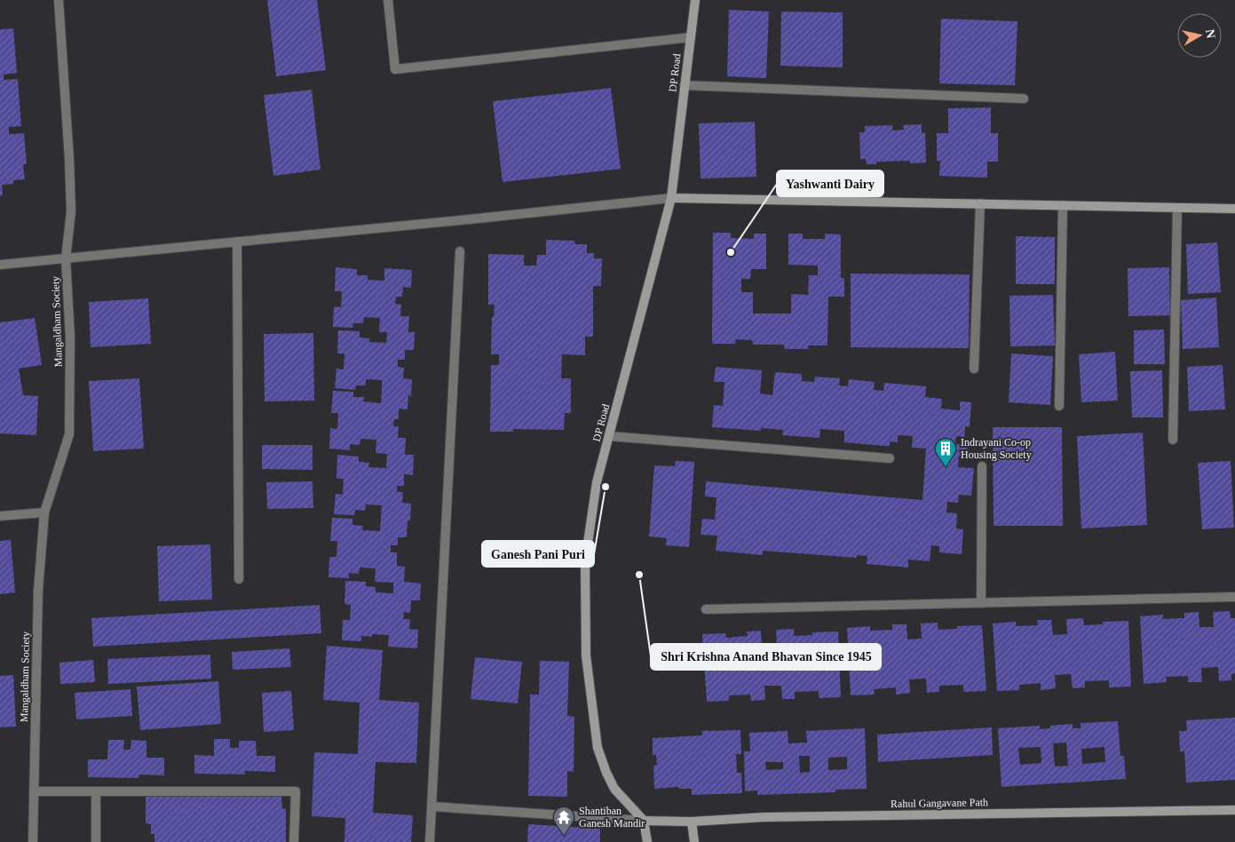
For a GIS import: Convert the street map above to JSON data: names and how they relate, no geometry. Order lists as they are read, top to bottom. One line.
{"streets":{"street":["DP Road","Mangaldham Society","Rahul Gangavane Path"]},"crossings":[["DP Road","Rahul Gangavane Path"]],"places":{"other":["Yashwanti Dairy","Ganesh Pani Puri","Shri Krishna Anand Bhavan Since 1945"],"building":["Indrayani Co-op Housing Society"],"temple":["Shantiban Ganesh Mandir"]},"north":"right"}
